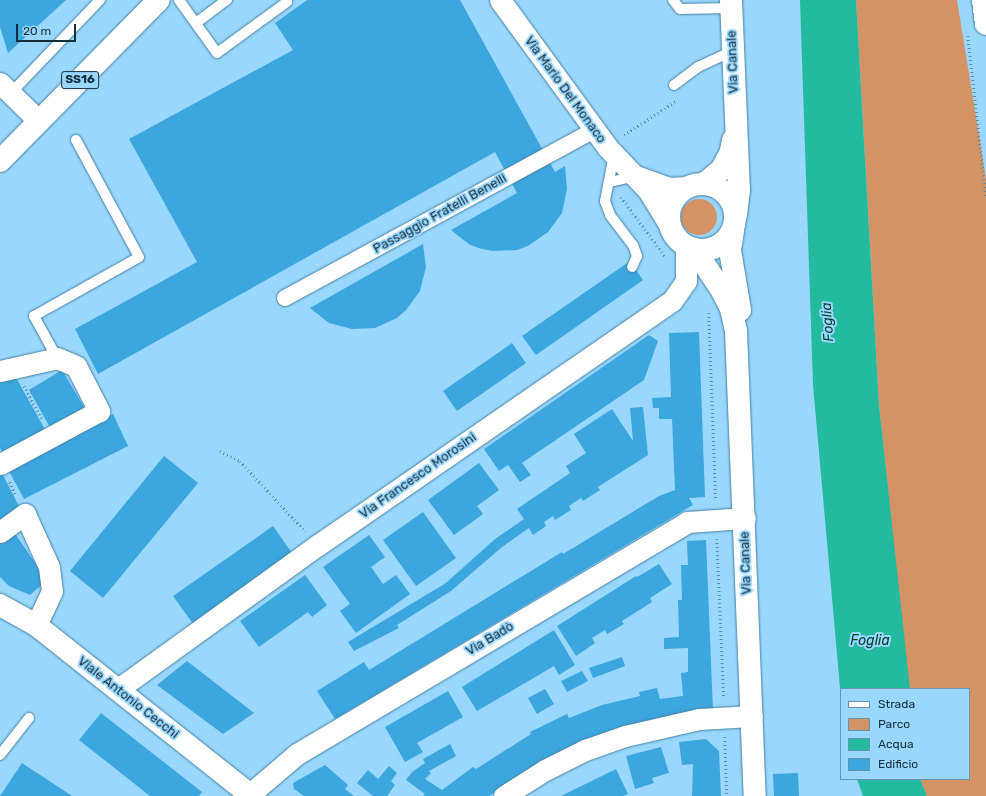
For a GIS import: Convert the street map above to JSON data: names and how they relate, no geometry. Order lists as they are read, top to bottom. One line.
{"streets":{"street":["Via Canale","SS16","Via Mario Del Monaco","Passaggio Fratelli Benelli","Via Francesco Morosini","Via Badò","Viale Antonio Cecchi"]},"crossings":[["Via Canale","Via Mario Del Monaco"],["Via Canale","Via Francesco Morosini"],["Via Canale","Via Badò"],["Via Mario Del Monaco","Passaggio Fratelli Benelli"],["Via Mario Del Monaco","Via Francesco Morosini"],["Via Francesco Morosini","Viale Antonio Cecchi"],["Via Badò","Viale Antonio Cecchi"]],"water":["Foglia"],"legend":["Strada","Parco","Acqua","Edificio"],"scale_bar":"20 m"}
